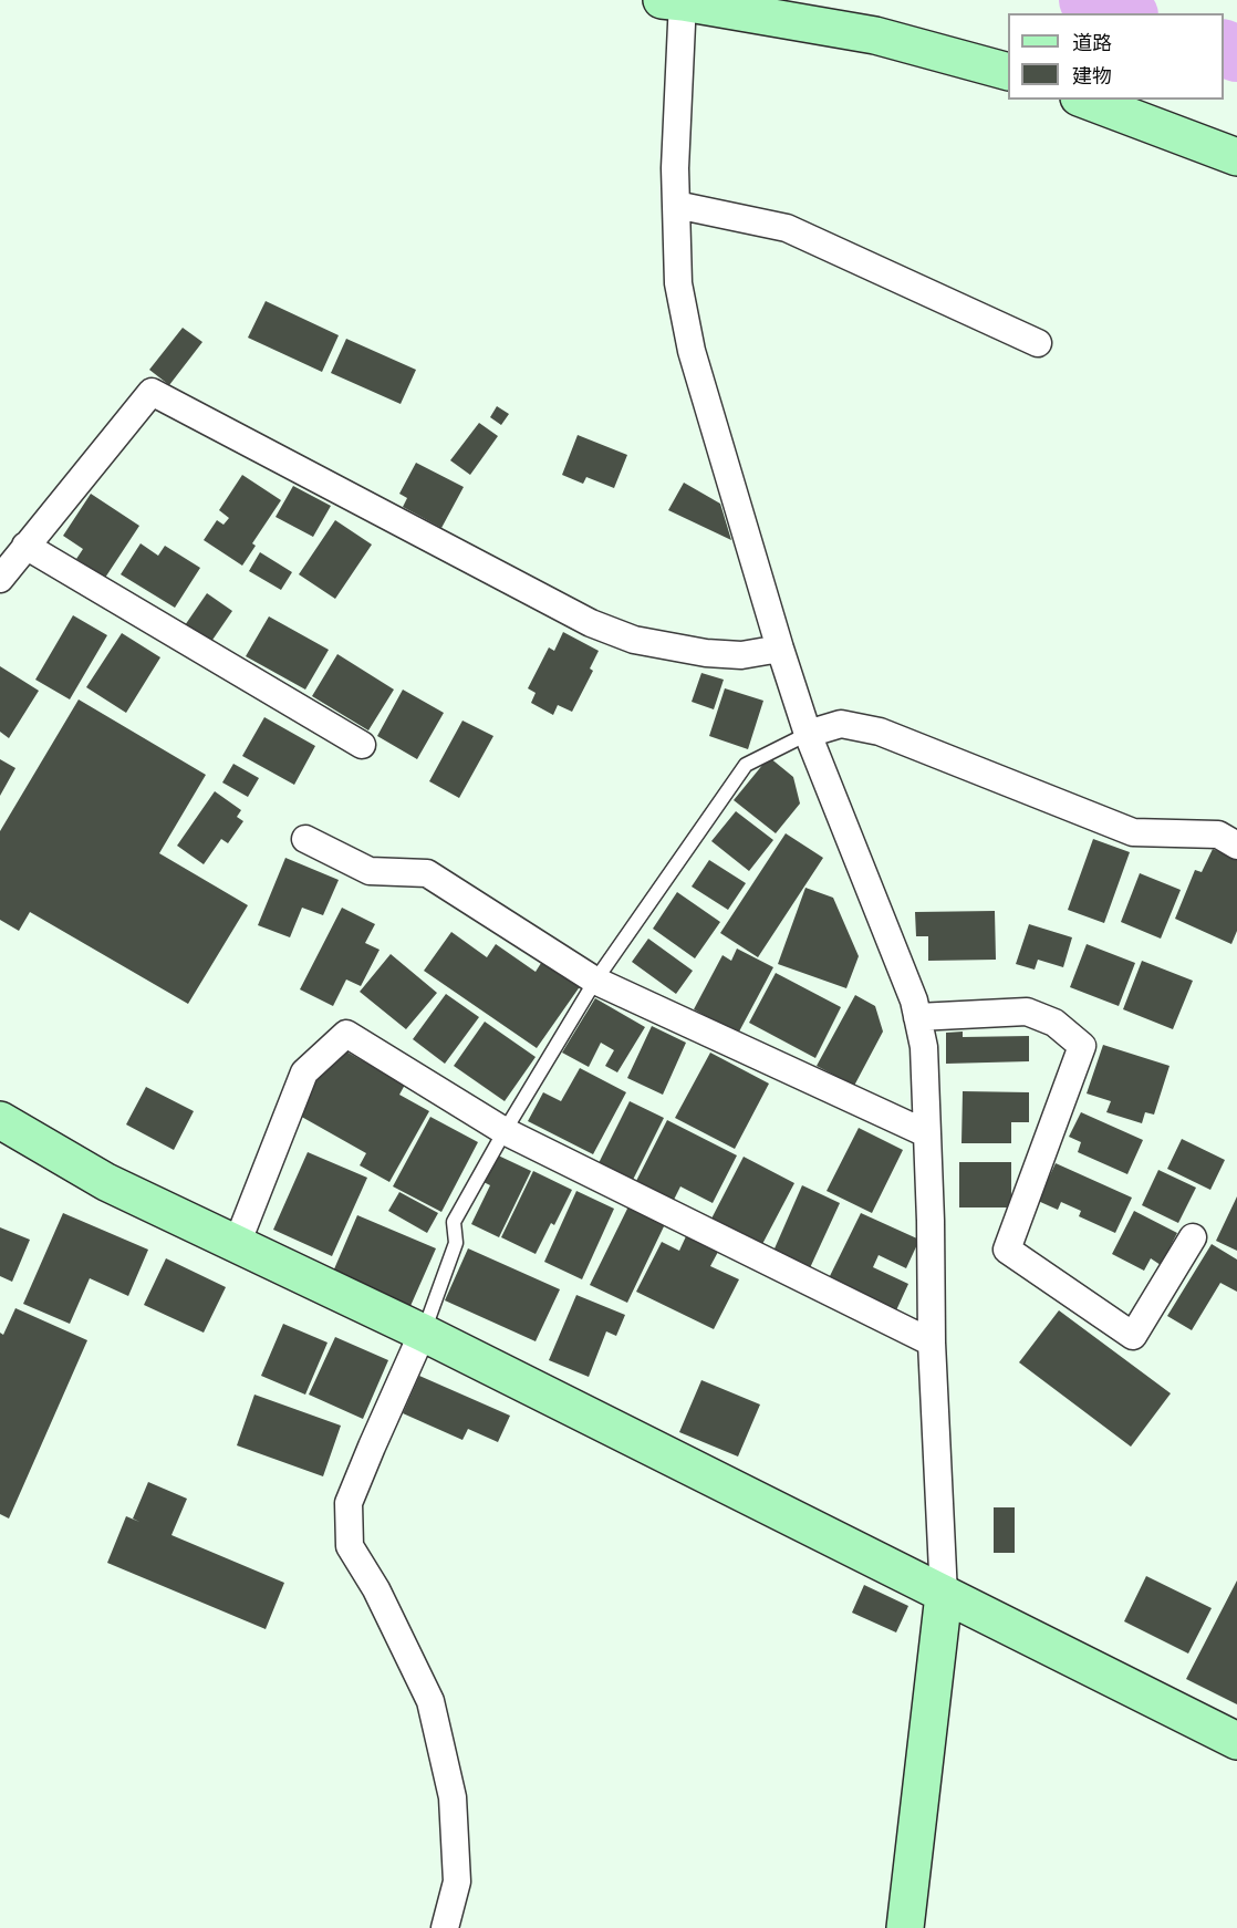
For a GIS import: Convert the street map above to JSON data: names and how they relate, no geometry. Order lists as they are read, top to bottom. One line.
{"legend":["道路","建物"]}
